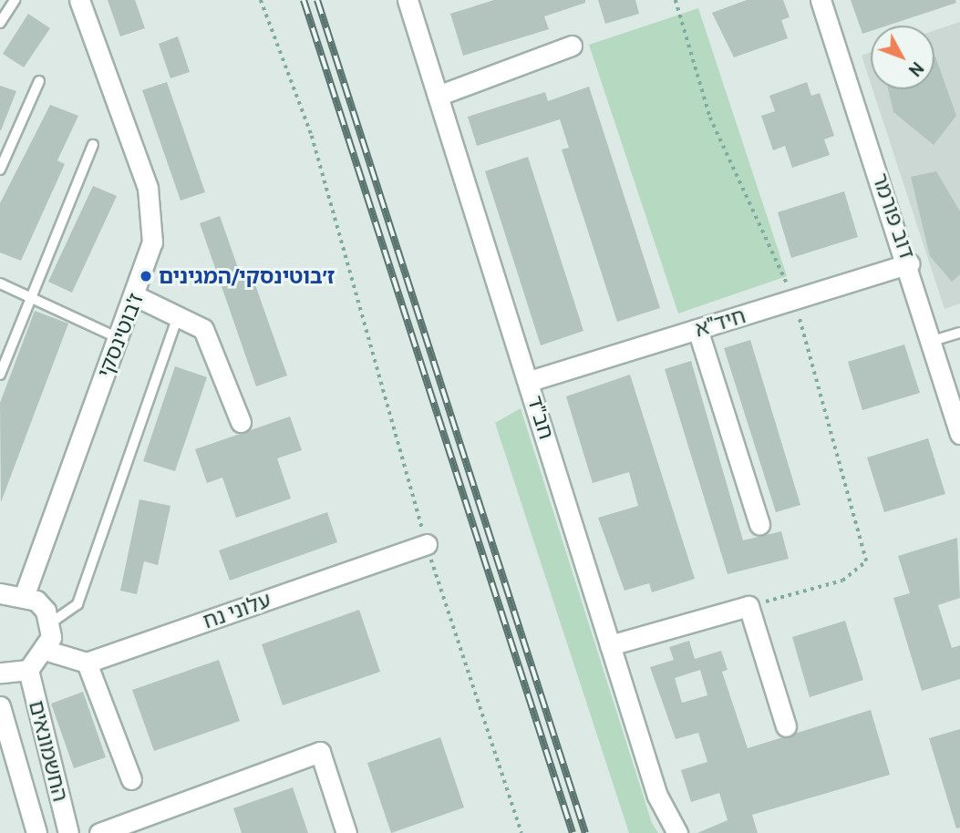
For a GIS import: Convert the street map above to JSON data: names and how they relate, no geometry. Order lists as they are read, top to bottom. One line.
{"streets":{"street":["דוב פורמר","חיד\"א","ז'בוטינסקי","חב\"ד","עלוני נח","החשמונאים"]},"crossings":[["דוב פורמר","חיד\"א"],["חיד\"א","חב\"ד"]],"places":["ז׳בוטינסקי/המגינים"],"north":"bottom right"}
